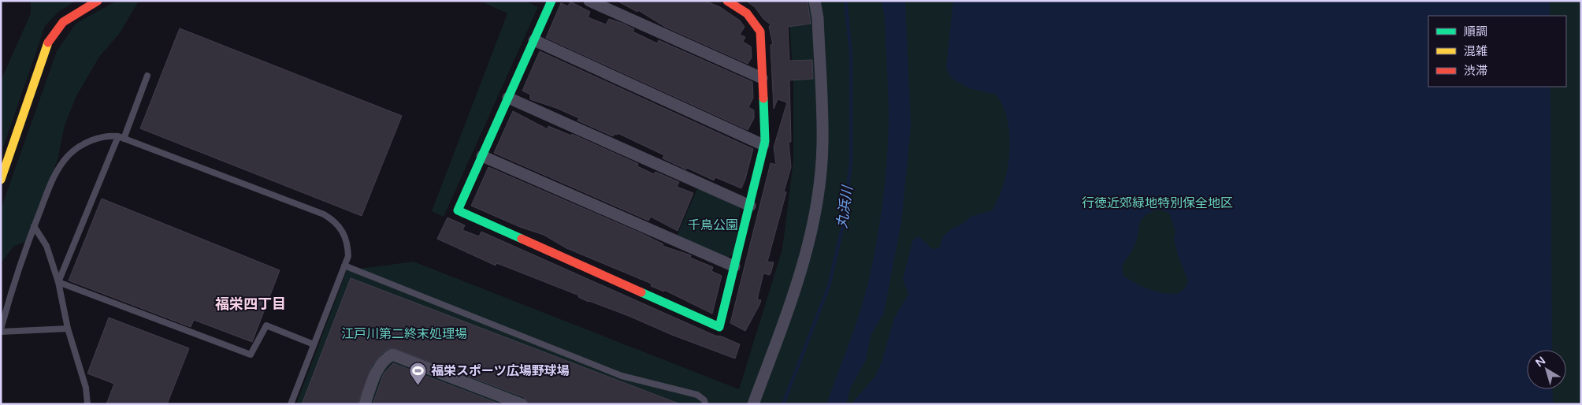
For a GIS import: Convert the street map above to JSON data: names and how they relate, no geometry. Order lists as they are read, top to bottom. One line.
{"districts":["福栄四丁目"],"water":["丸浜川"],"parks":["行徳近郊緑地特別保全地区","千鳥公園","江戸川第二終末処理場"],"places":{"sports":["福栄スポーツ広場野球場"]},"legend":["順調","混雑","渋滞"],"north":"top left"}
